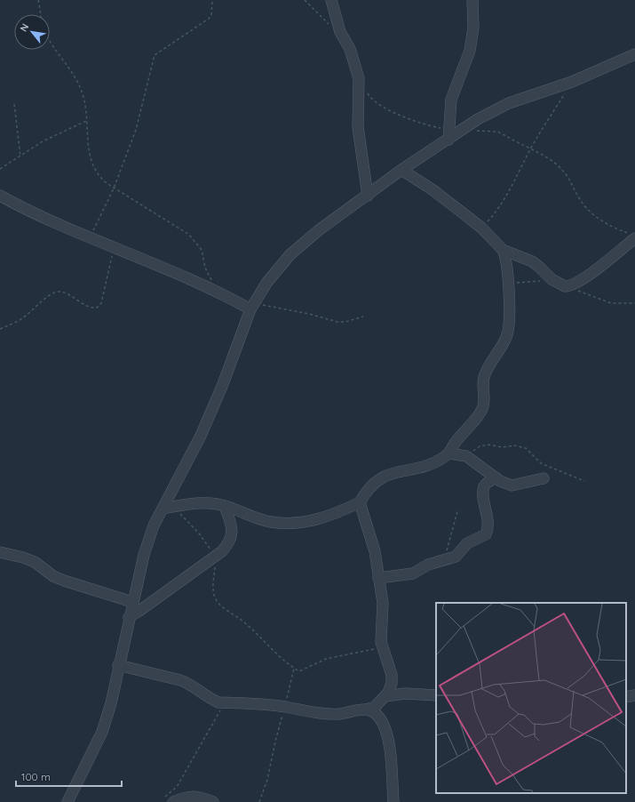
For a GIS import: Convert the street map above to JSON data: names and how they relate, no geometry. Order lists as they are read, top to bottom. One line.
{"scale_bar":"100 m","north":"top left"}
